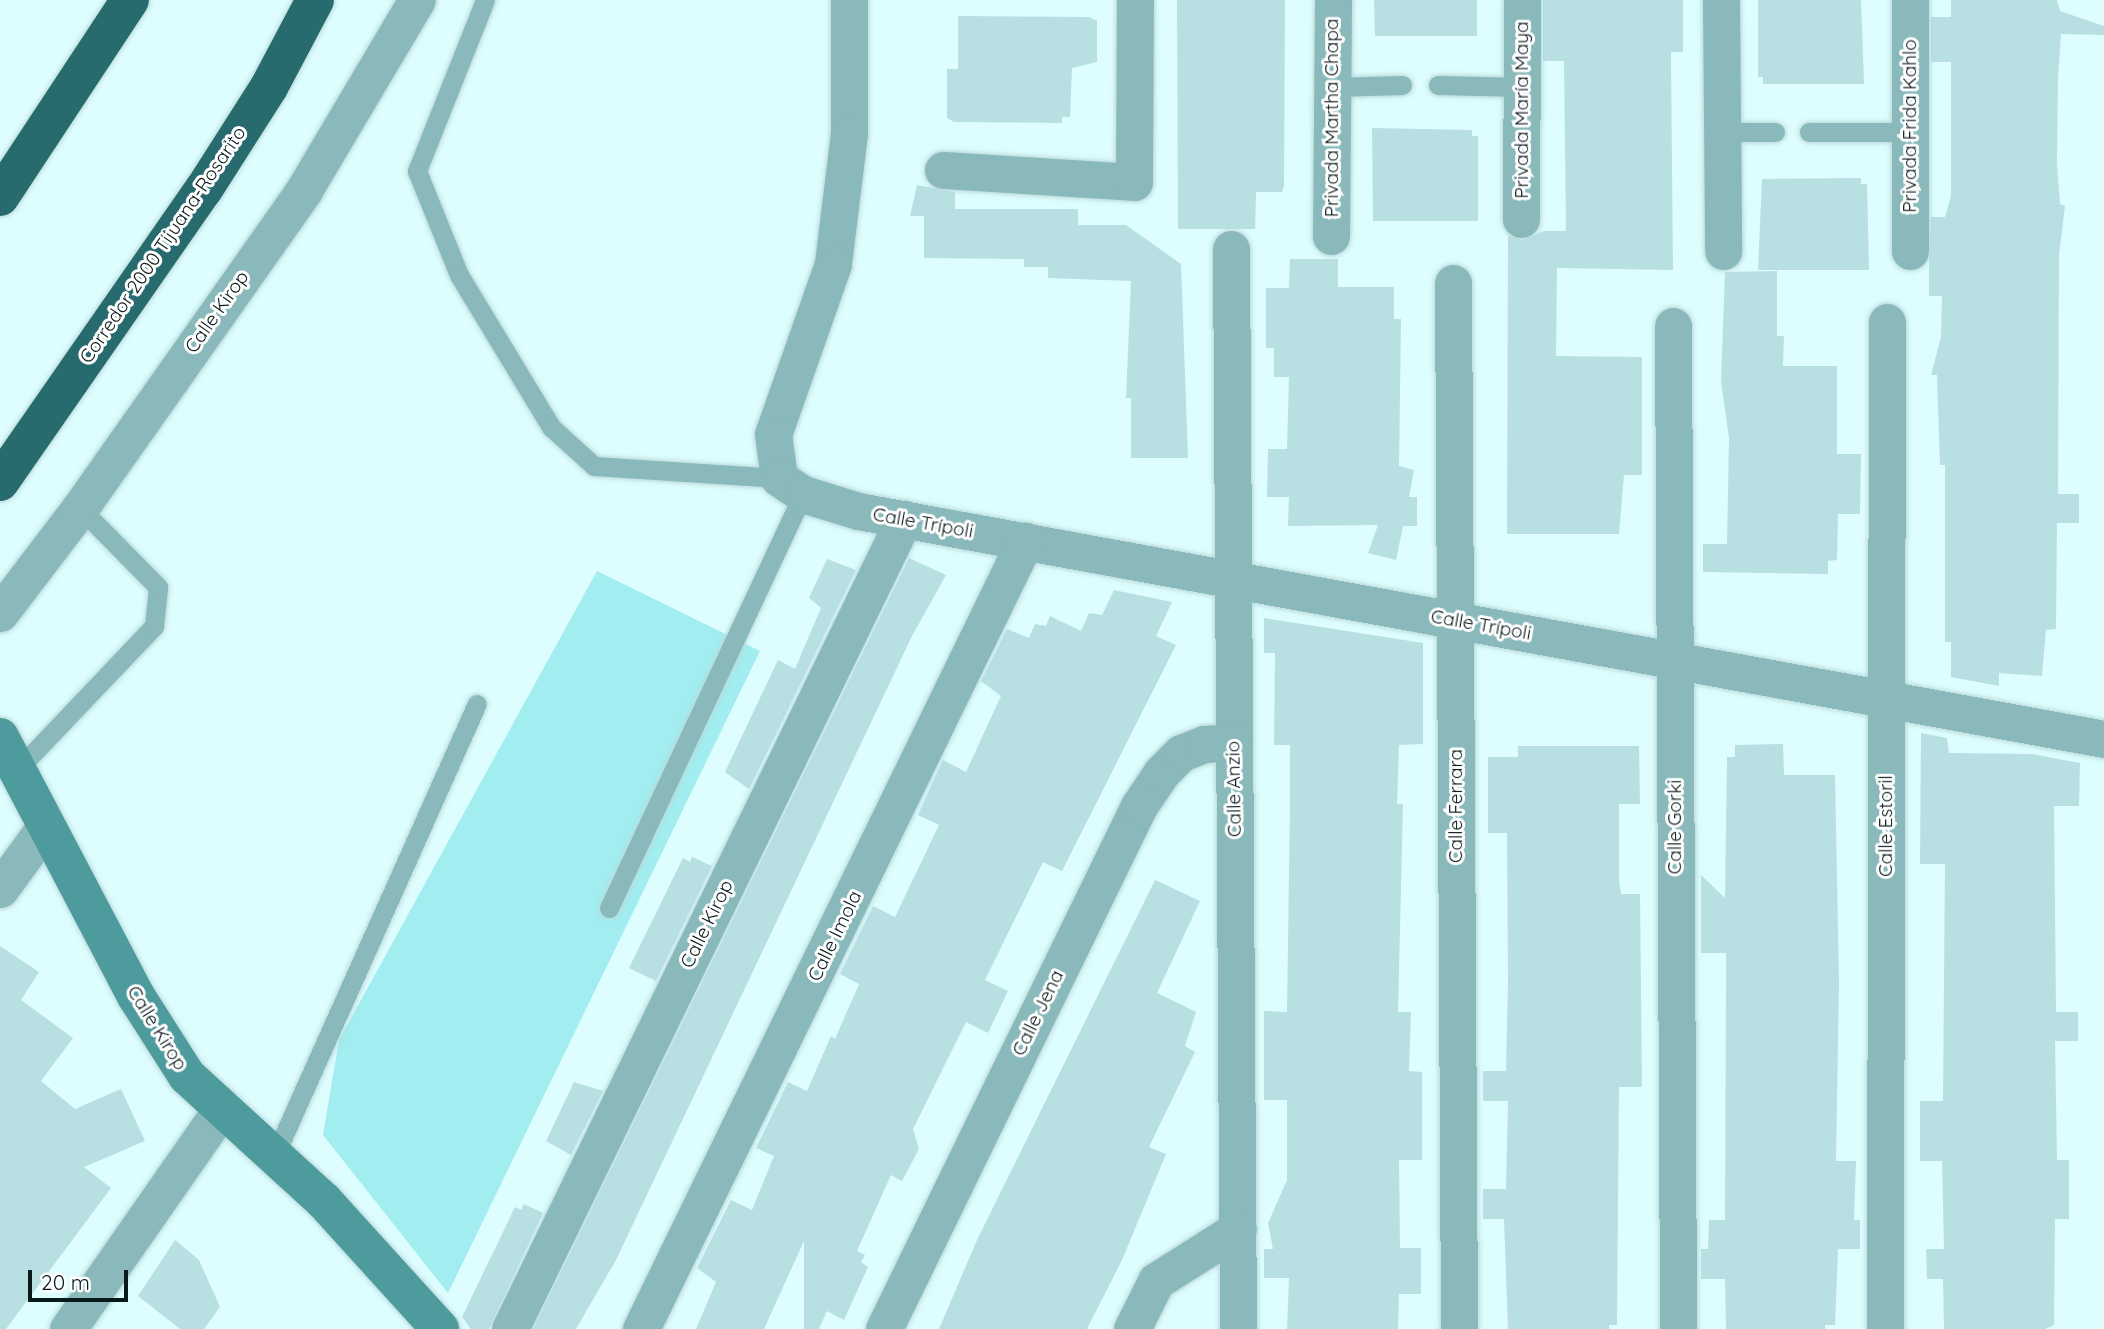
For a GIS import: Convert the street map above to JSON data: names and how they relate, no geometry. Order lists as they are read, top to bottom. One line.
{"streets":{"highway":["Corredor 2000 Tijuana-Rosarito"],"street":["Privada María Maya","Privada Martha Chapa","Privada Frida Kahlo","Calle Kirop","Calle Trípoli","Calle Anzio","Calle Ferrara","Calle Estoril","Calle Gorki","Calle Imola","Calle Jena"]},"crossings":[["Calle Kirop","Calle Trípoli"],["Calle Trípoli","Calle Anzio"],["Calle Trípoli","Calle Ferrara"],["Calle Trípoli","Calle Estoril"],["Calle Trípoli","Calle Gorki"],["Calle Trípoli","Calle Imola"],["Calle Anzio","Calle Jena"]],"scale_bar":"20 m"}
